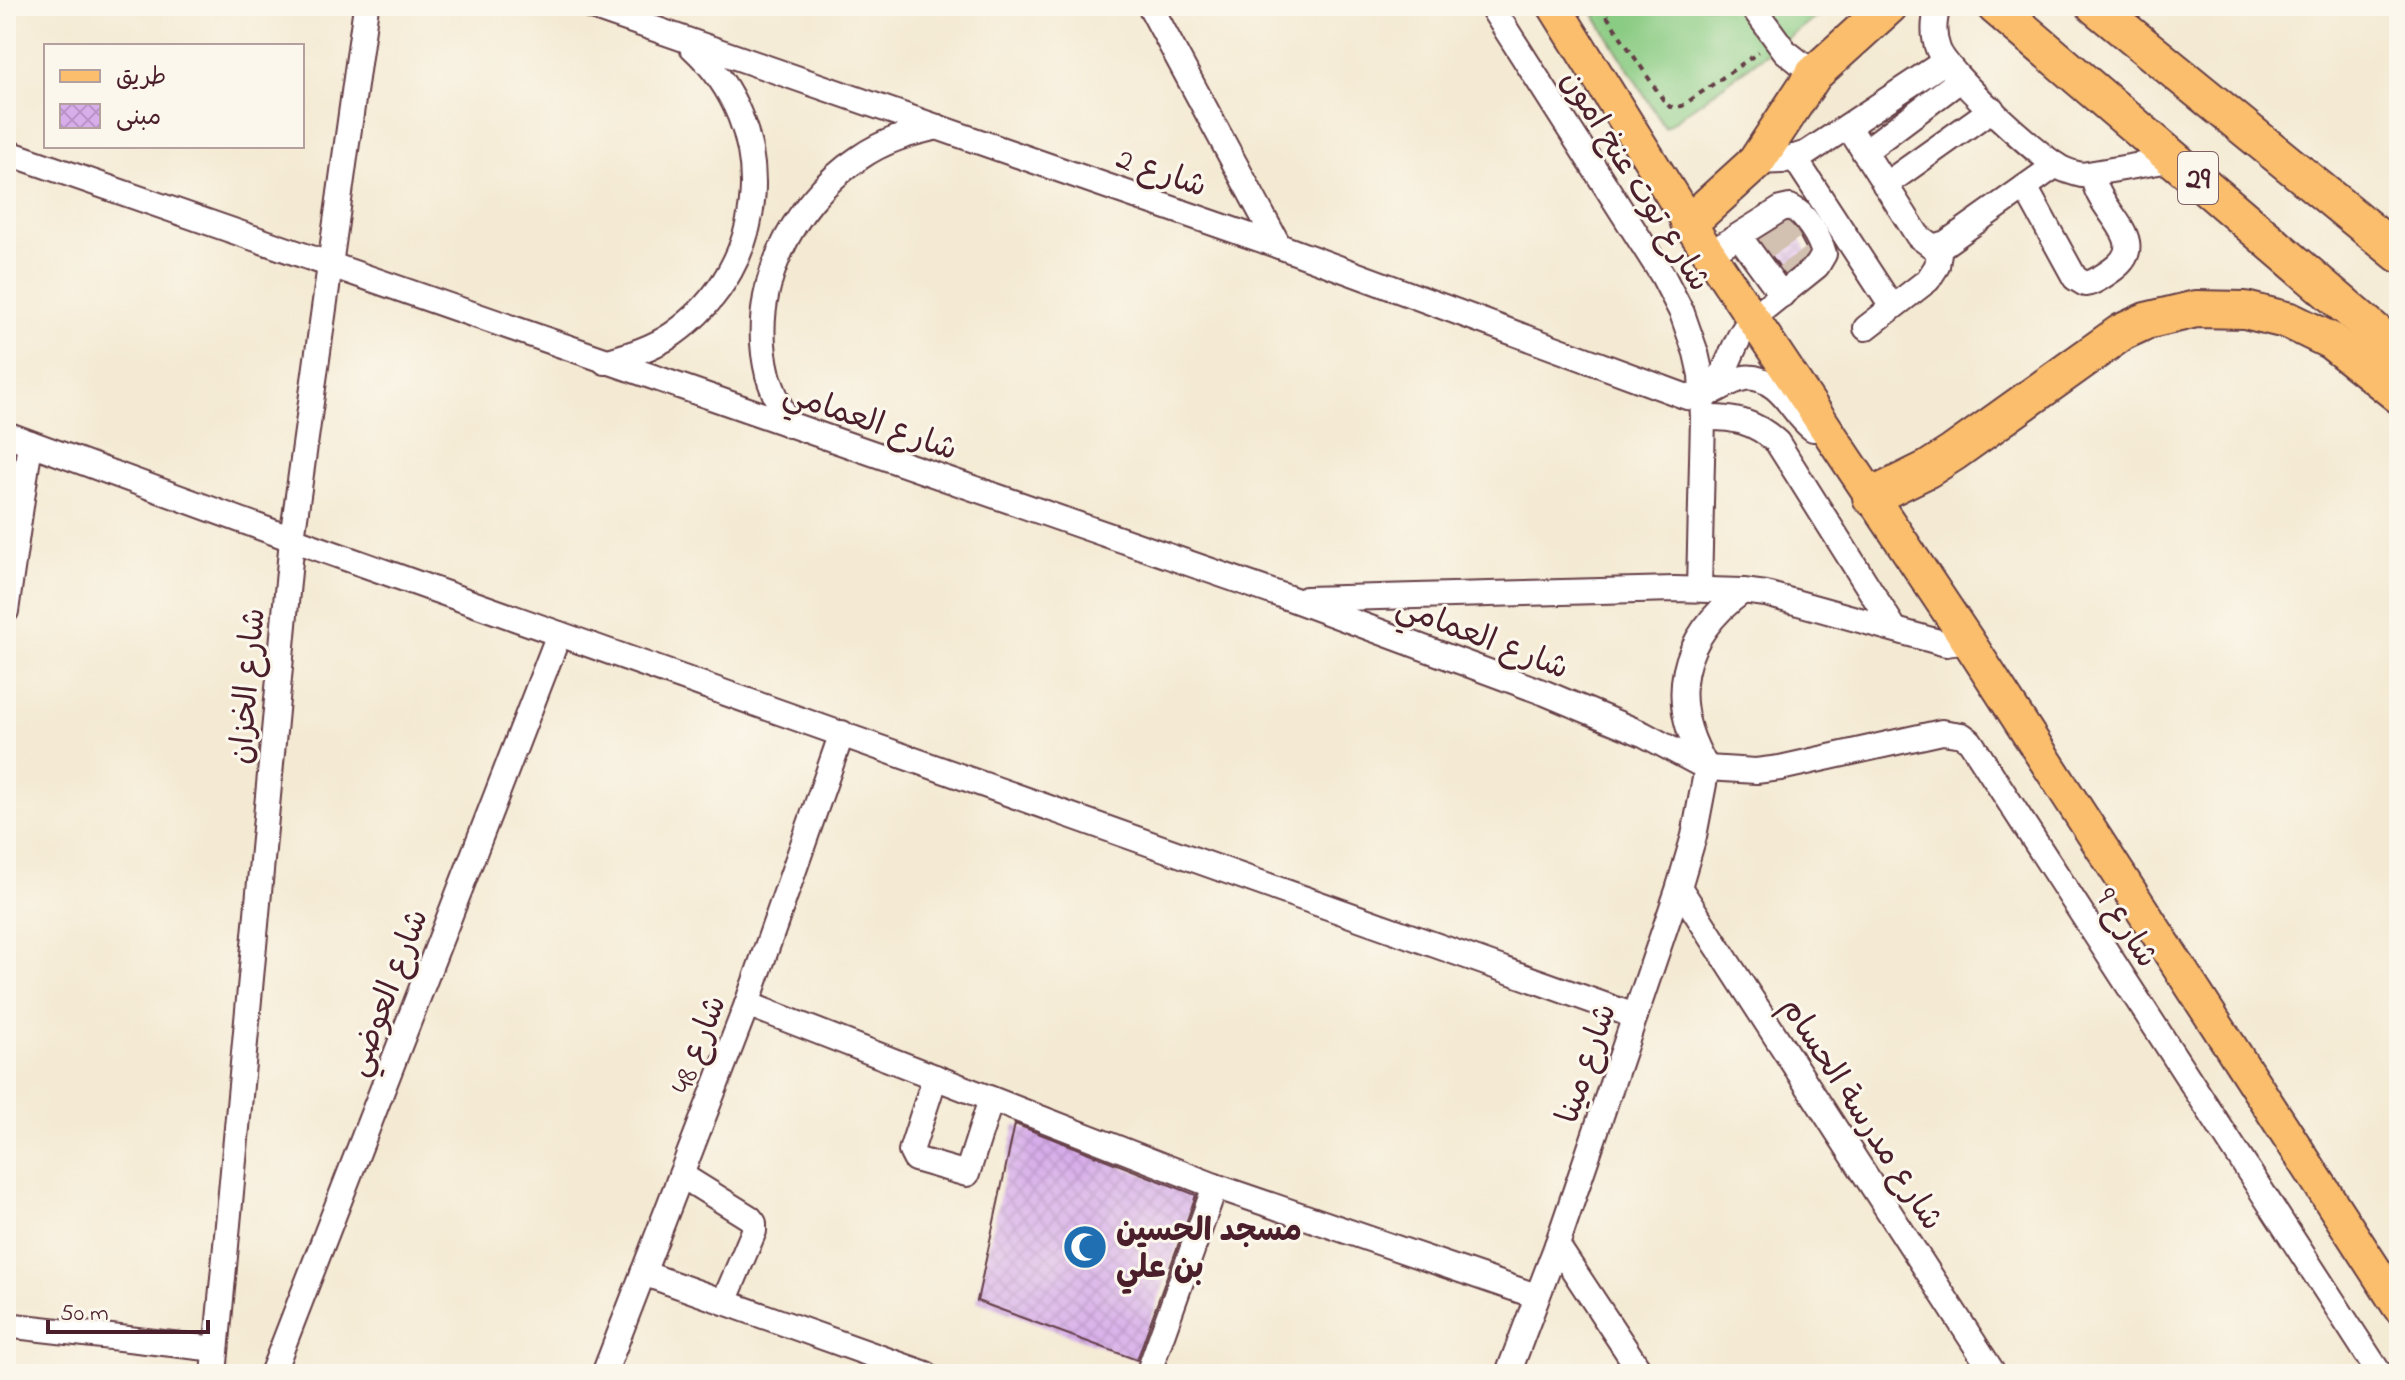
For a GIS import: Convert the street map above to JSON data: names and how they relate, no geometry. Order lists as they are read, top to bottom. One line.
{"streets":{"highway":["29"],"street":["شارع 2","شارع توت عنخ امون","شارع العمامي","شارع الخزان","شارع 9","شارع العوضي","شارع 48","شارع مينا","شارع مدرسة الحسام"]},"crossings":[["شارع 2","شارع توت عنخ امون"],["شارع العمامي","شارع الخزان"],["شارع العمامي","شارع 9"],["شارع العمامي","شارع مينا"],["شارع 9","شارع مينا"],["شارع مينا","شارع مدرسة الحسام"]],"places":{"mosque":["مسجد الحسين بن علي"]},"legend":["طريق","مبنى"],"scale_bar":"50 m"}
